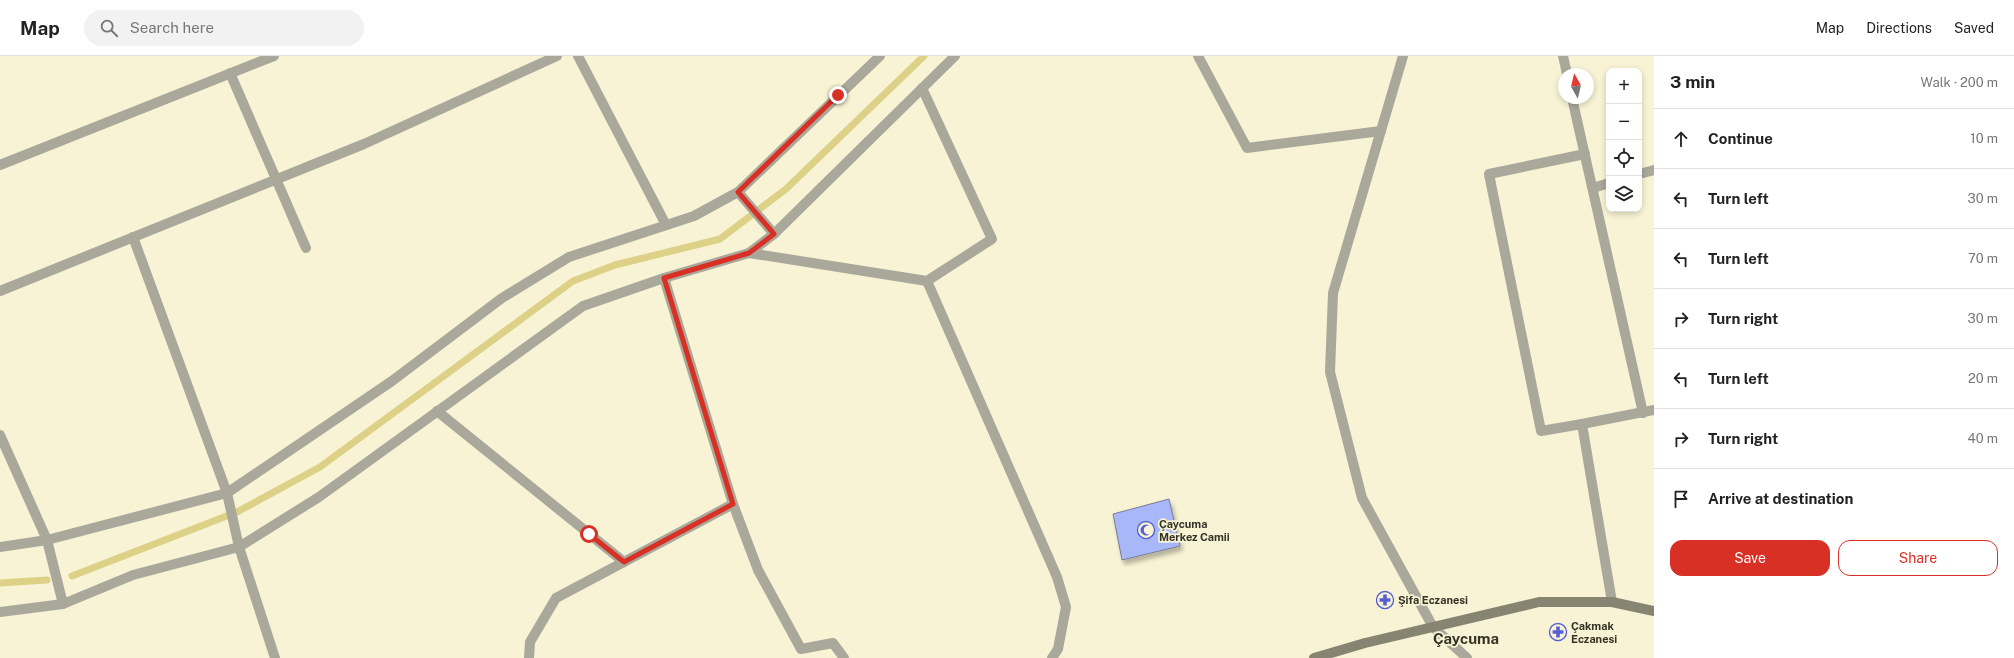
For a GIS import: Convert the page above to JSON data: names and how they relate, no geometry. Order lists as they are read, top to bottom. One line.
{"districts":["Çaycuma"],"places":{"mosque":["Çaycuma Merkez Camii"],"pharmacy":["Şifa Eczanesi","Çakmak Eczanesi"]},"north":"top","page":{"header":"Map","search":"Search here","nav":["Map","Directions","Saved"],"heading":["3 min","Walk · 200 m"],"map_buttons":["+","−"],"list":[["Continue","10 m"],["Turn left","30 m"],["Turn left","70 m"],["Turn right","30 m"],["Turn left","20 m"],["Turn right","40 m"],"Arrive at destination"],"buttons":["Save","Share"]}}
